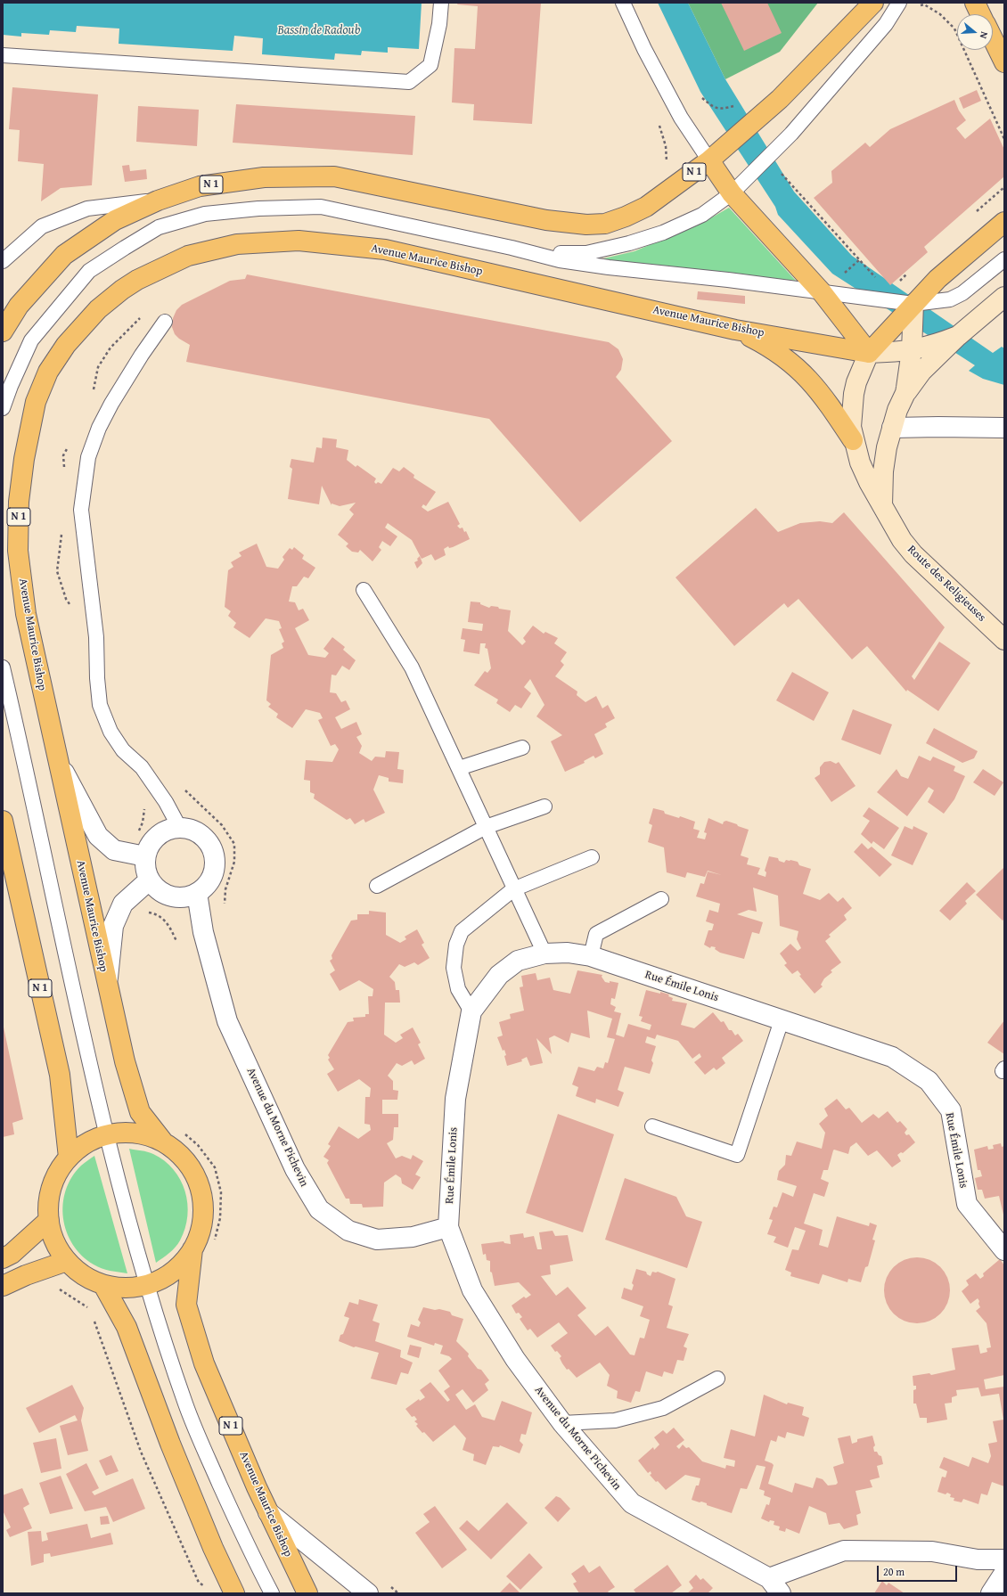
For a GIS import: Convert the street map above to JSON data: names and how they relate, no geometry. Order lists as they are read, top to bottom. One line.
{"streets":{"main road":["N 1","Avenue Maurice Bishop","Route des Religieuses"],"street":["Rue Émile Lonis","Avenue du Morne Pichevin"]},"crossings":[["N 1","Avenue Maurice Bishop"],["N 1","Route des Religieuses"],["Avenue Maurice Bishop","Route des Religieuses"],["Rue Émile Lonis","Avenue du Morne Pichevin"]],"water":["Bassin de Radoub"],"scale_bar":"20 m","north":"right"}
